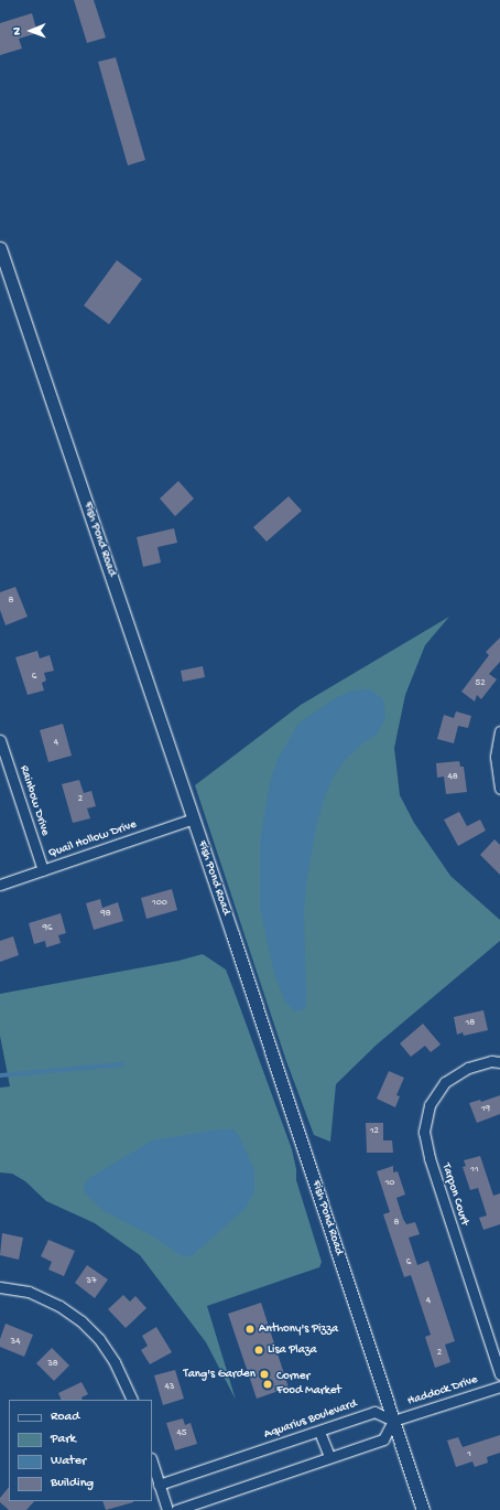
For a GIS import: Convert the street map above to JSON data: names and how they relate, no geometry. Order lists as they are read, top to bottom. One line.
{"streets":{"street":["Fish Pond Road","Rainbow Drive","Quail Hollow Drive","Tarpon Court","Haddock Drive","Aquarius Boulevard"]},"crossings":[["Fish Pond Road","Quail Hollow Drive"],["Fish Pond Road","Haddock Drive"],["Fish Pond Road","Aquarius Boulevard"],["Rainbow Drive","Quail Hollow Drive"],["Haddock Drive","Aquarius Boulevard"]],"places":["Anthony's Pizza","Lisa Plaza","Tang's Garden","Corner Food Market"],"house_numbers":["8","6","52","4","48","2","100","98","96","18","19","12","11","10","8","6","37","4","34","2","38","43","45","1"],"legend":["Road","Park","Water","Building"],"north":"left"}
